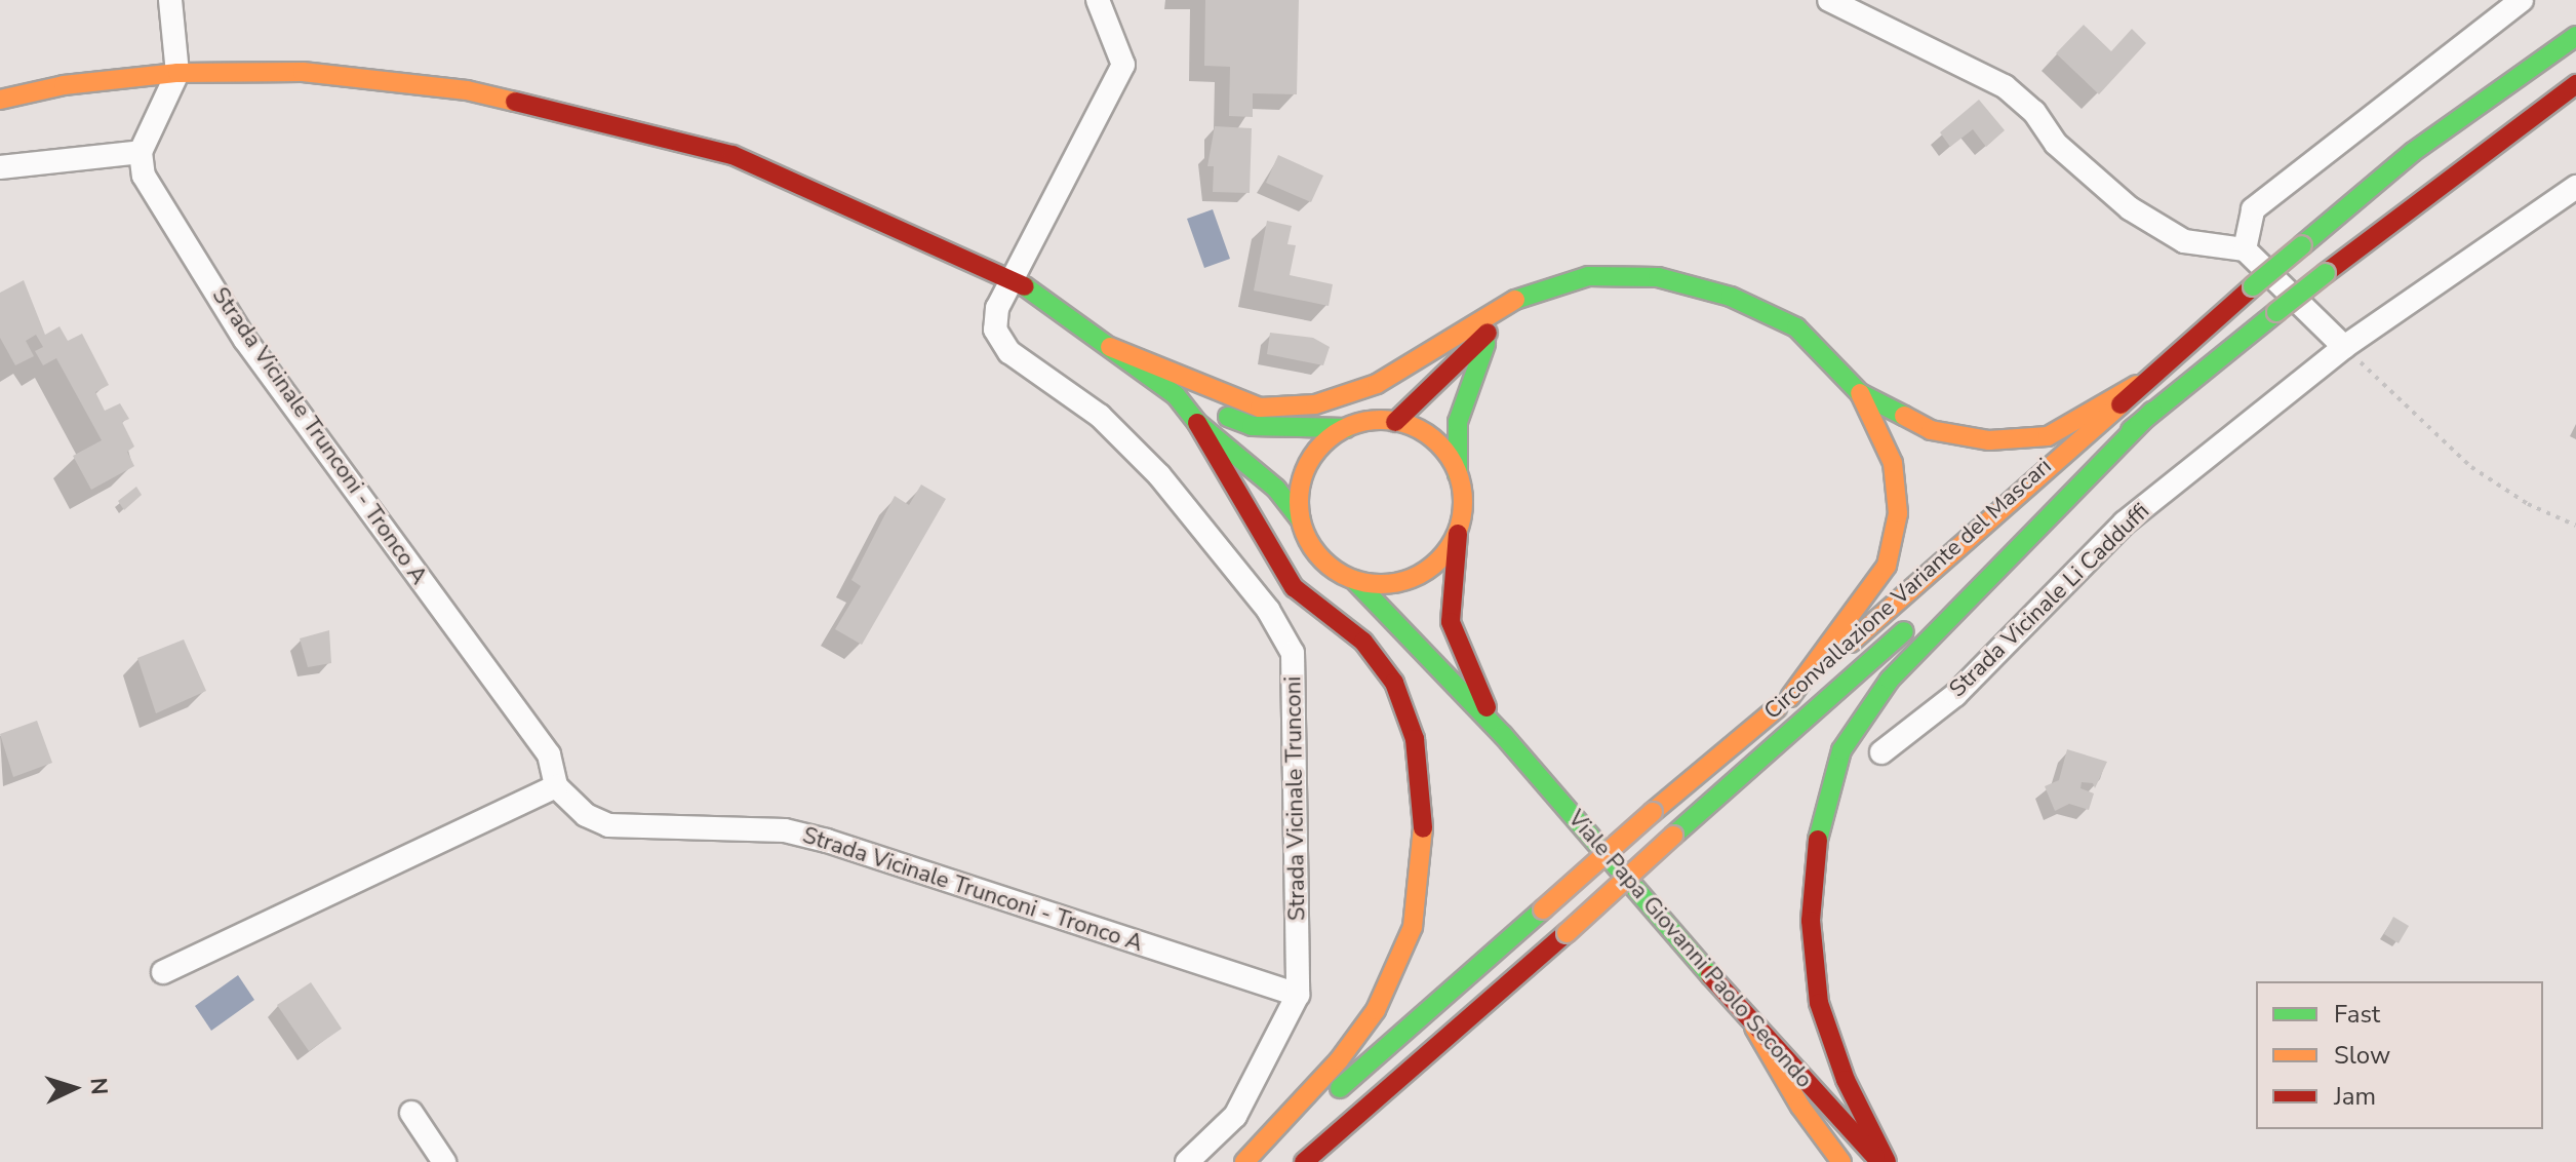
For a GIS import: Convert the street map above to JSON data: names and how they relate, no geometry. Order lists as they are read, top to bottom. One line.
{"streets":{"main road":["Circonvallazione Variante del Mascari","Viale Papa Giovanni Paolo Secondo"],"street":["Strada Vicinale Trunconi - Tronco A","Strada Vicinale Li Cadduffi","Strada Vicinale Trunconi"]},"crossings":[["Strada Vicinale Trunconi - Tronco A","Strada Vicinale Trunconi"]],"legend":["Fast","Slow","Jam"],"north":"right"}
